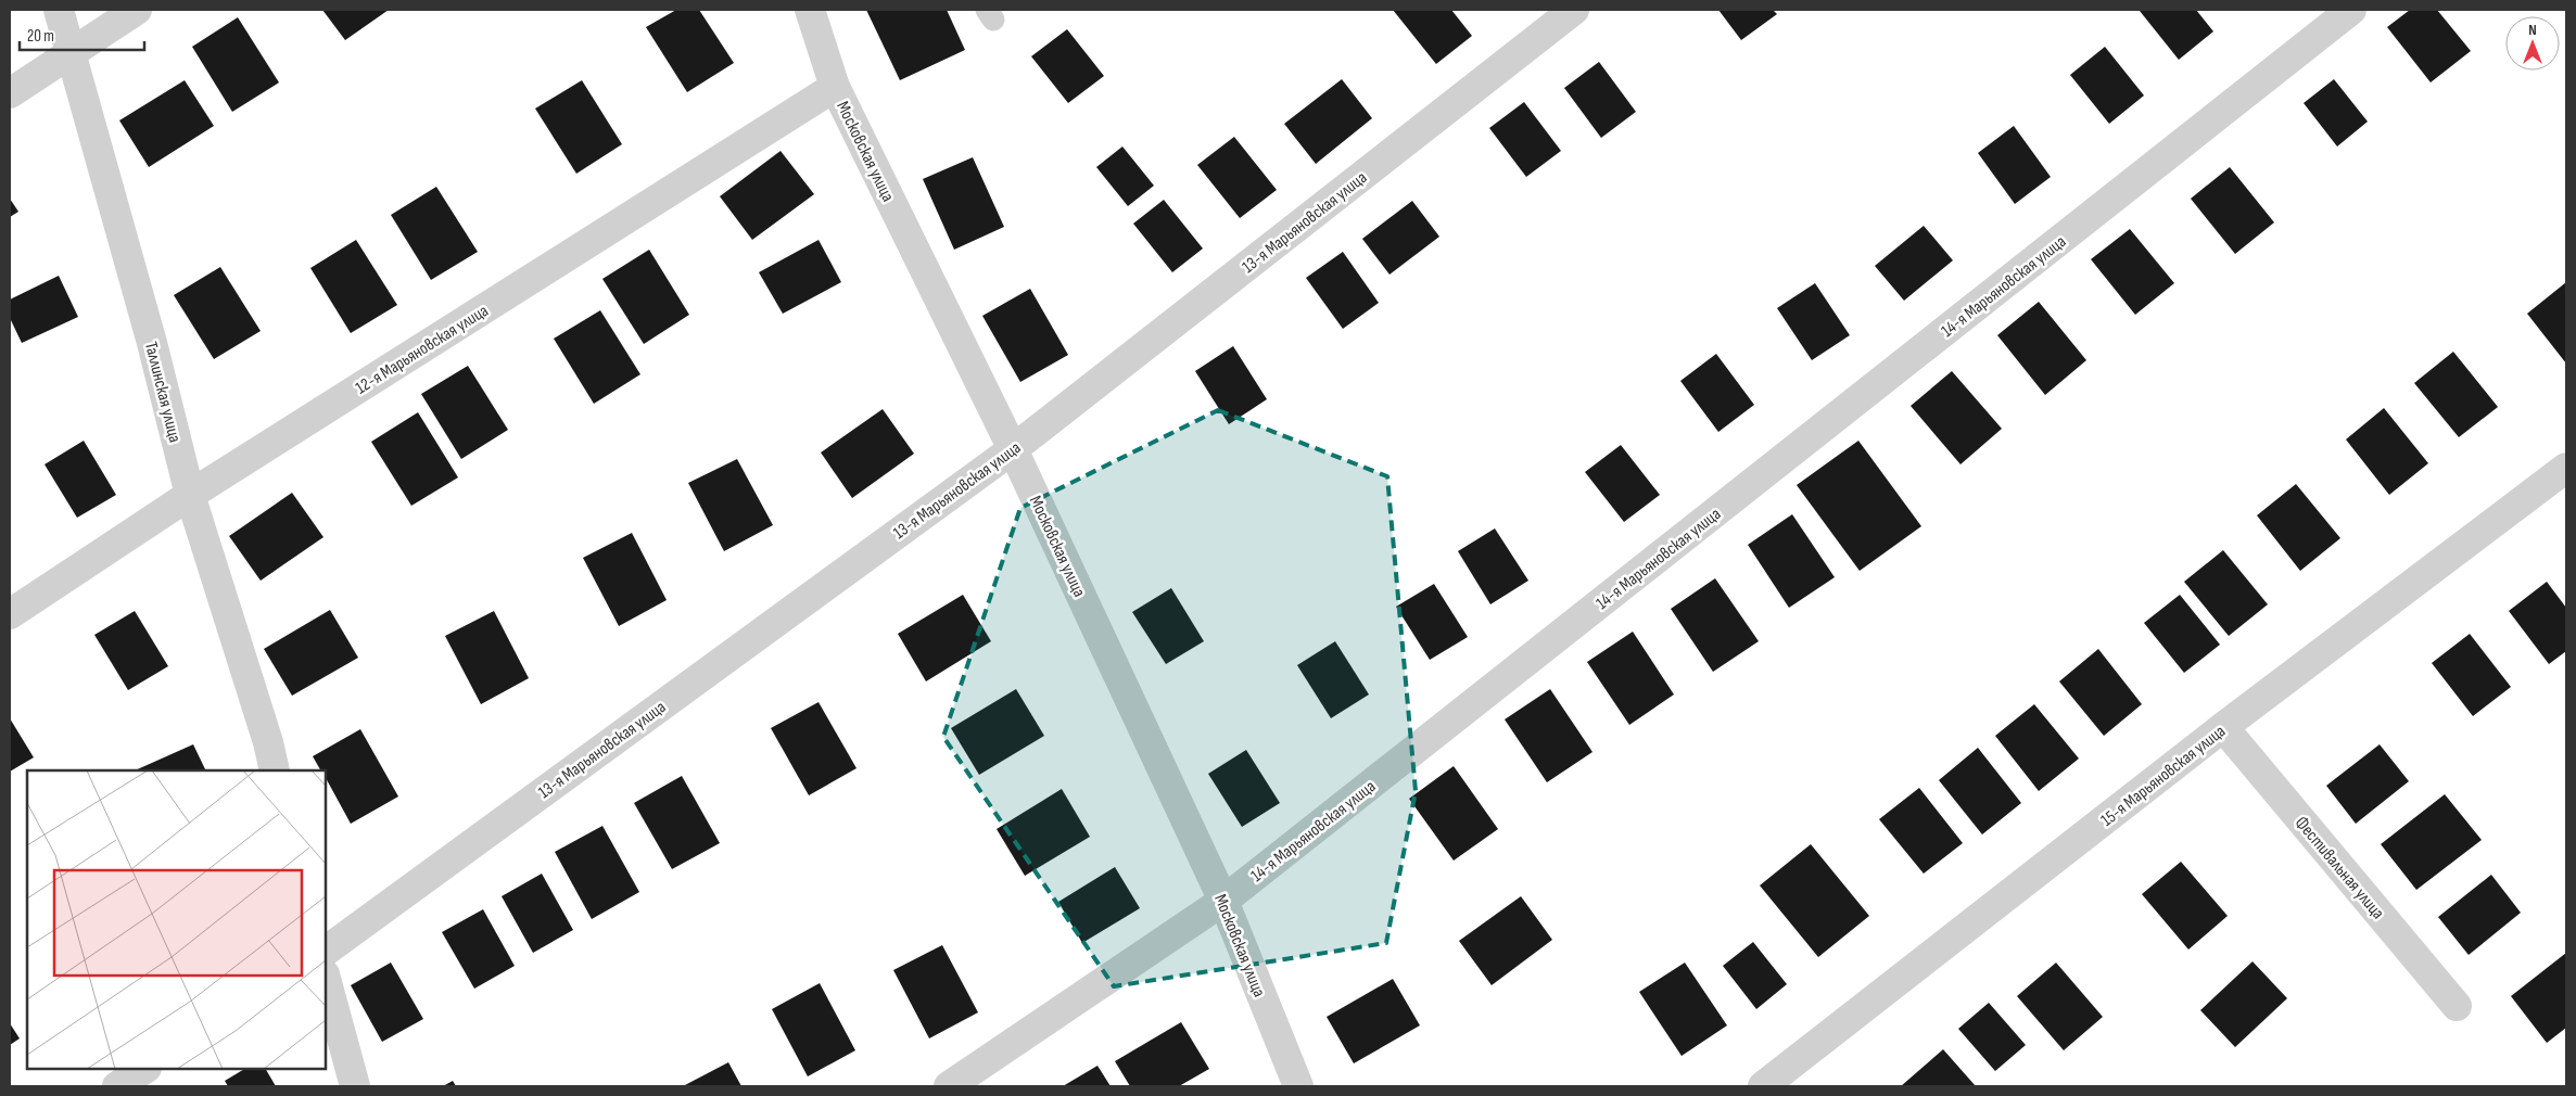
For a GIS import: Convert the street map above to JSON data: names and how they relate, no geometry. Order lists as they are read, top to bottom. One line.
{"streets":{"street":["Московская улица","13-я Марьяновская улица","14-я Марьяновская улица","12-я Марьяновская улица","Таллинская улица","15-я Марьяновская улица","Фестивальная улица"]},"crossings":[["Московская улица","13-я Марьяновская улица"],["Московская улица","14-я Марьяновская улица"],["Московская улица","12-я Марьяновская улица"],["12-я Марьяновская улица","Таллинская улица"],["15-я Марьяновская улица","Фестивальная улица"]],"scale_bar":"20 m","north":"top"}
